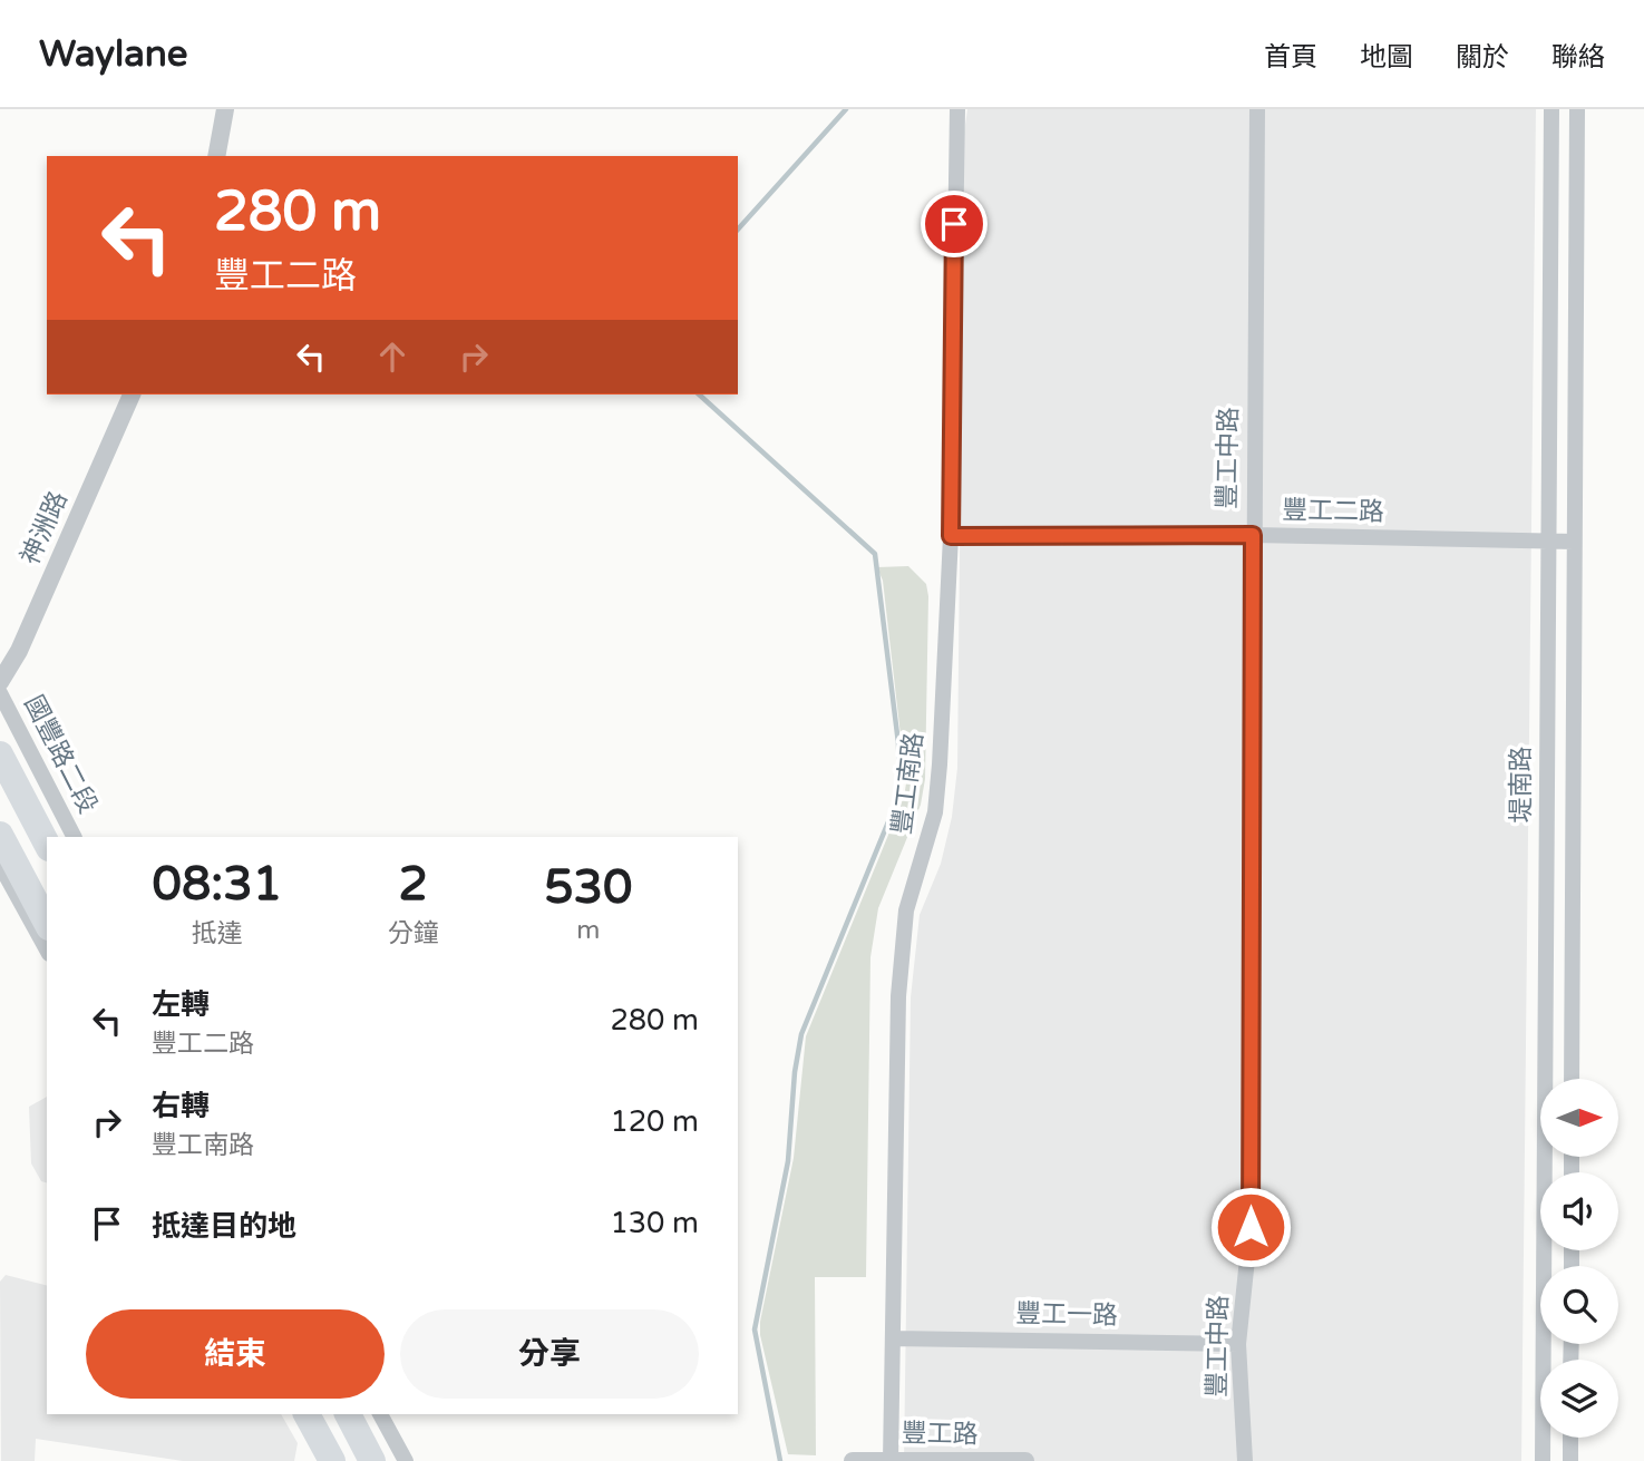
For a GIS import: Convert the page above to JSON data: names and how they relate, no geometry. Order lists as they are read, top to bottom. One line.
{"streets":{"street":["豐工中路","豐工二路","神洲路","國豐路二段","豐工南路","堤南路","豐工一路","豐工路"]},"crossings":[["豐工中路","豐工二路"],["豐工中路","豐工一路"],["豐工二路","豐工南路"],["豐工二路","堤南路"],["豐工南路","豐工一路"],["豐工南路","豐工路"]],"north":"right","page":{"header":"Waylane","nav":["首頁","地圖","關於","聯絡"],"turn":["280 m","豐工二路"],"eta":["08:31","抵達","2","分鐘","530","m"],"list":[{"name":"左轉","note":"豐工二路","value":"280 m"},{"name":"右轉","note":"豐工南路","value":"120 m"},{"name":"抵達目的地","value":"130 m"}],"buttons":["結束","分享"]}}
